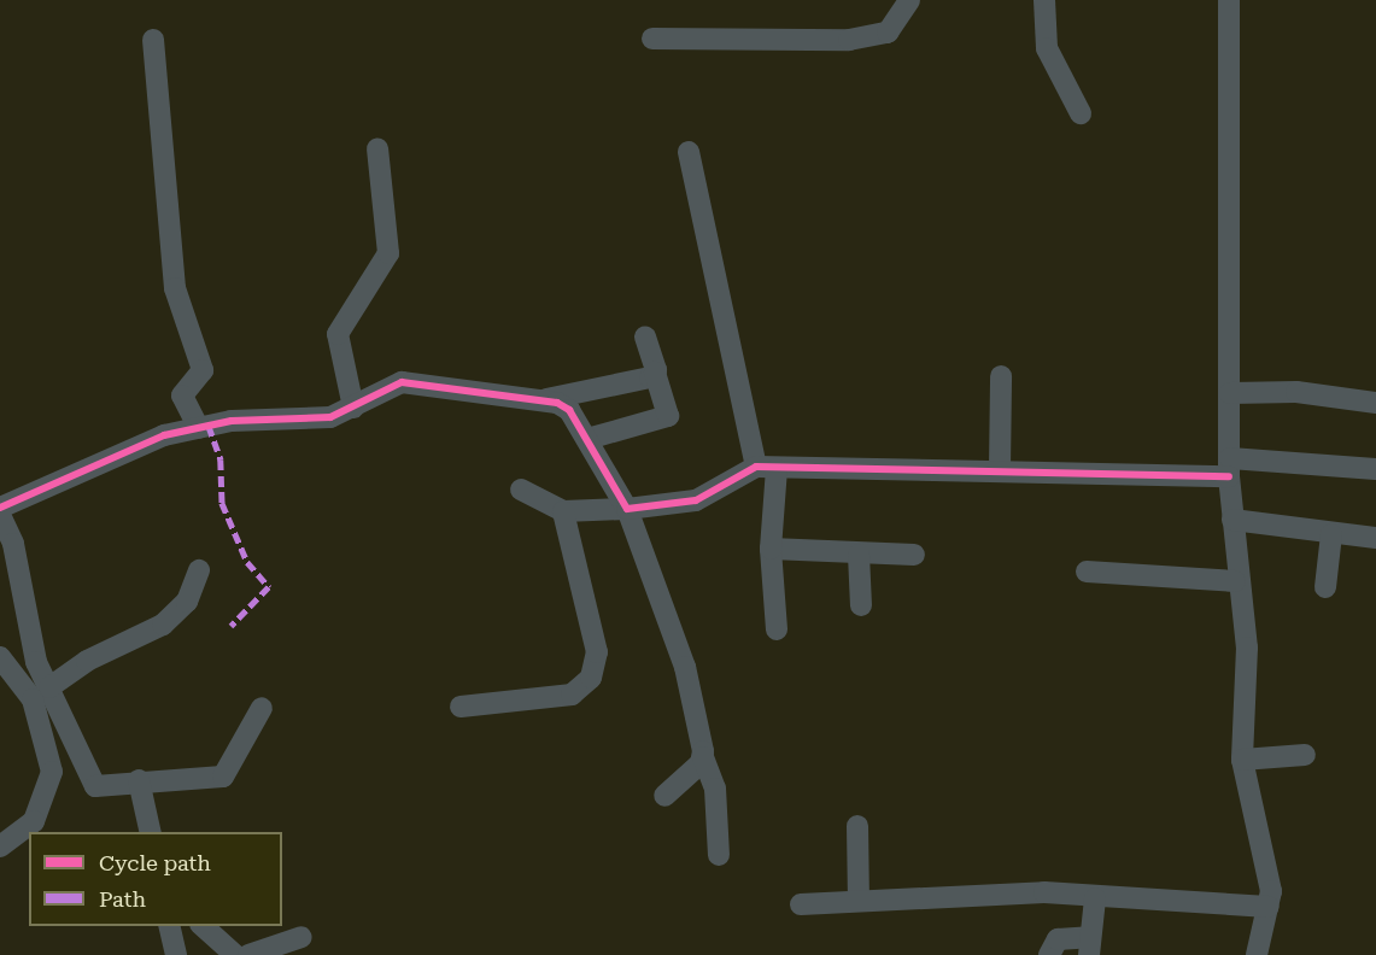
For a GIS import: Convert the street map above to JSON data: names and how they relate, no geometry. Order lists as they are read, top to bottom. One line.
{"legend":["Cycle path","Path"]}
